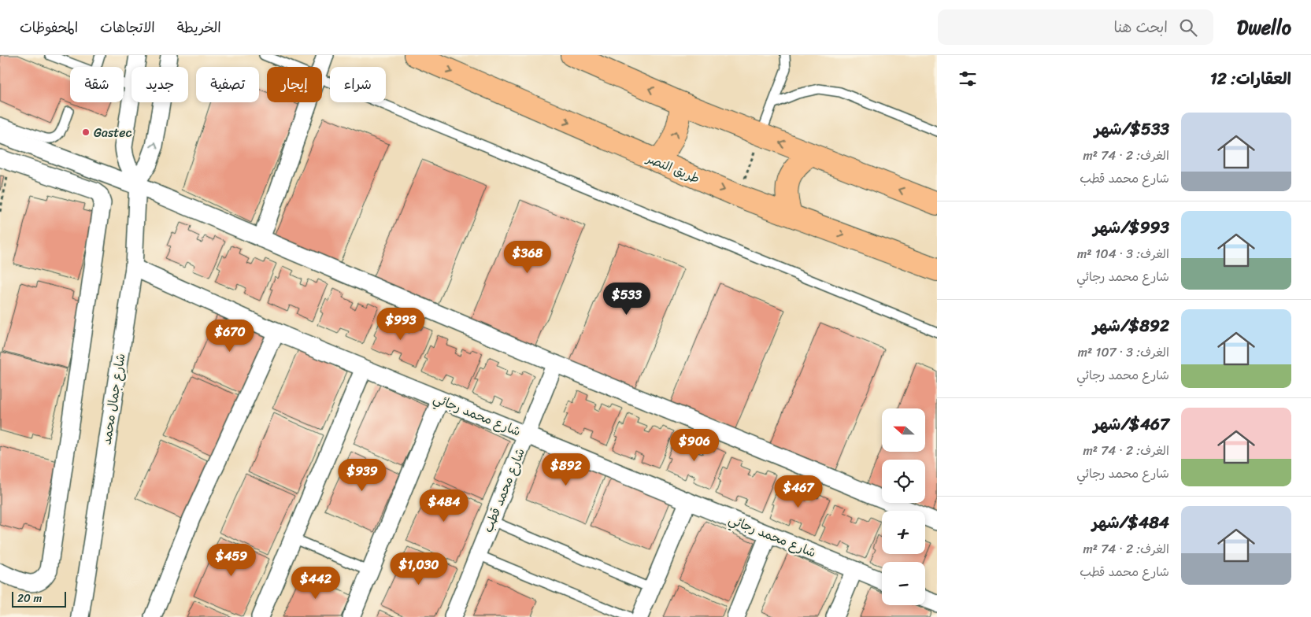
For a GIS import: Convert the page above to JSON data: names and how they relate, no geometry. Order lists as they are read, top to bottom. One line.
{"streets":{"highway":["طريق النصر"],"street":["شارع جمال محمد","شارع محمد رجائي","شارع محمد قطب"]},"crossings":[["شارع جمال محمد","شارع محمد رجائي"],["شارع محمد رجائي","شارع محمد قطب"]],"places":["Gastec"],"scale_bar":"20 m","north":"left","page":{"header":"Dwello","search":"ابحث هنا","nav":["الخريطة","الاتجاهات","المحفوظات"],"heading":"العقارات: 12","chip":["شراء","إيجار","تصفية","جديد","شقة"],"list":[{"name":"$533/شهر","note":"الغرف: 2 · 74 m² · شارع محمد قطب"},{"name":"$993/شهر","note":"الغرف: 3 · 104 m² · شارع محمد رجائي"},{"name":"$892/شهر","note":"الغرف: 3 · 107 m² · شارع محمد رجائي"},{"name":"$467/شهر","note":"الغرف: 2 · 74 m² · شارع محمد رجائي"},{"name":"$484/شهر","note":"الغرف: 2 · 74 m² · شارع محمد قطب"}],"price":["$368","$533","$993","$670","$906","$892","$939","$467","$484","$459","$1,030","$442"],"map_buttons":["+","−"],"scale":"20 m"}}
